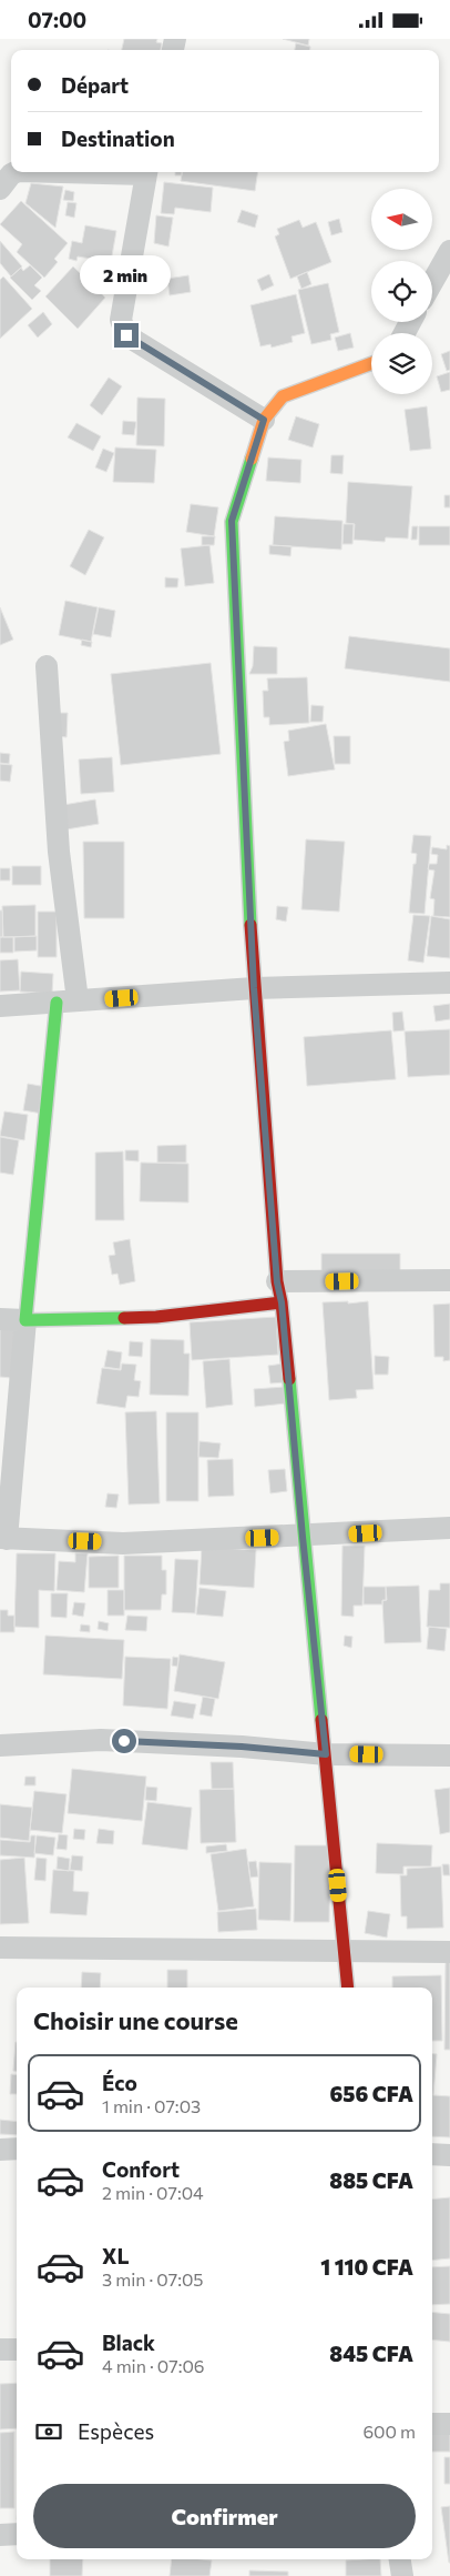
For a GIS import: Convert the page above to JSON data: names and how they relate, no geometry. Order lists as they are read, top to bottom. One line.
{"north":"left","page":{"status":"07:00","banner":["Départ","Destination"],"bubble":"2 min","heading":"Choisir une course","list":[{"name":"Éco","note":"1 min · 07:03","value":"656 CFA"},{"name":"Confort","note":"2 min · 07:04","value":"885 CFA"},{"name":"XL","note":"3 min · 07:05","value":"1 110 CFA"},{"name":"Black","note":"4 min · 07:06","value":"845 CFA"}],"pay":["Espèces","600 m"],"buttons":"Confirmer"}}
